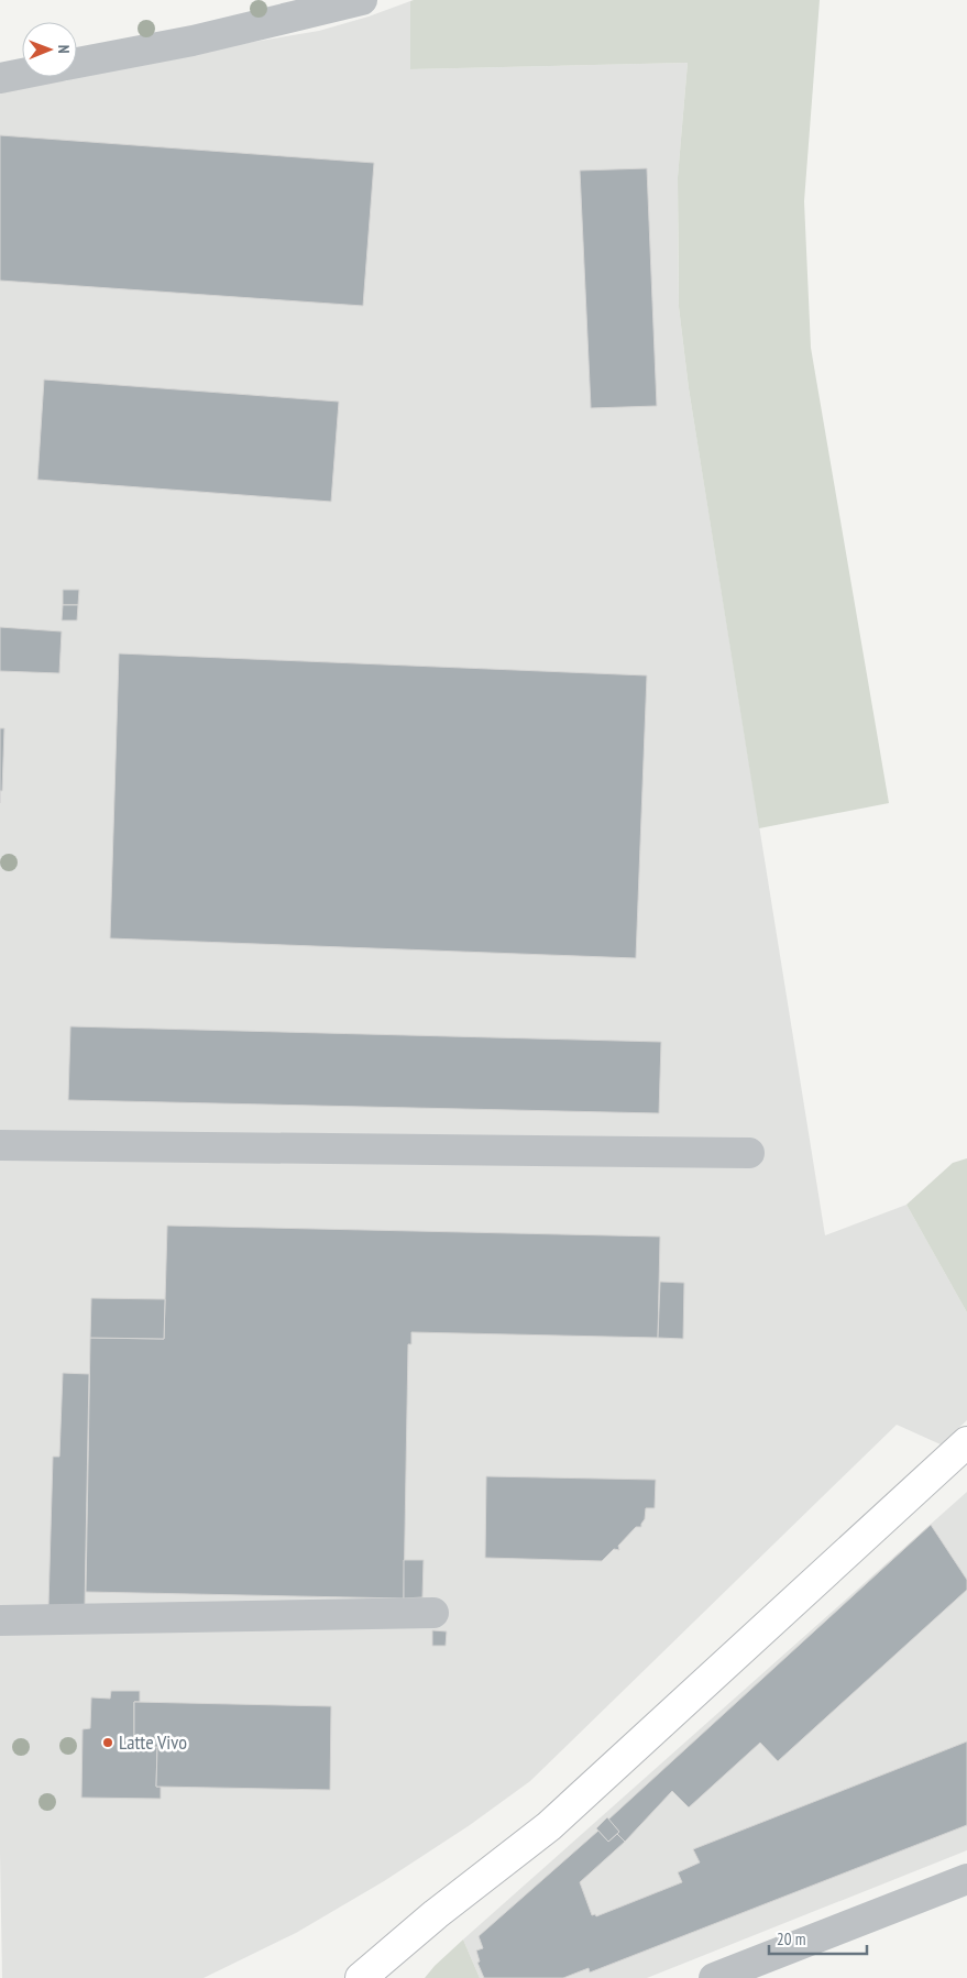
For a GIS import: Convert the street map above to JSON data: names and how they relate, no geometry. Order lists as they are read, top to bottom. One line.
{"places":["Latte Vivo"],"scale_bar":"20 m","north":"right"}
